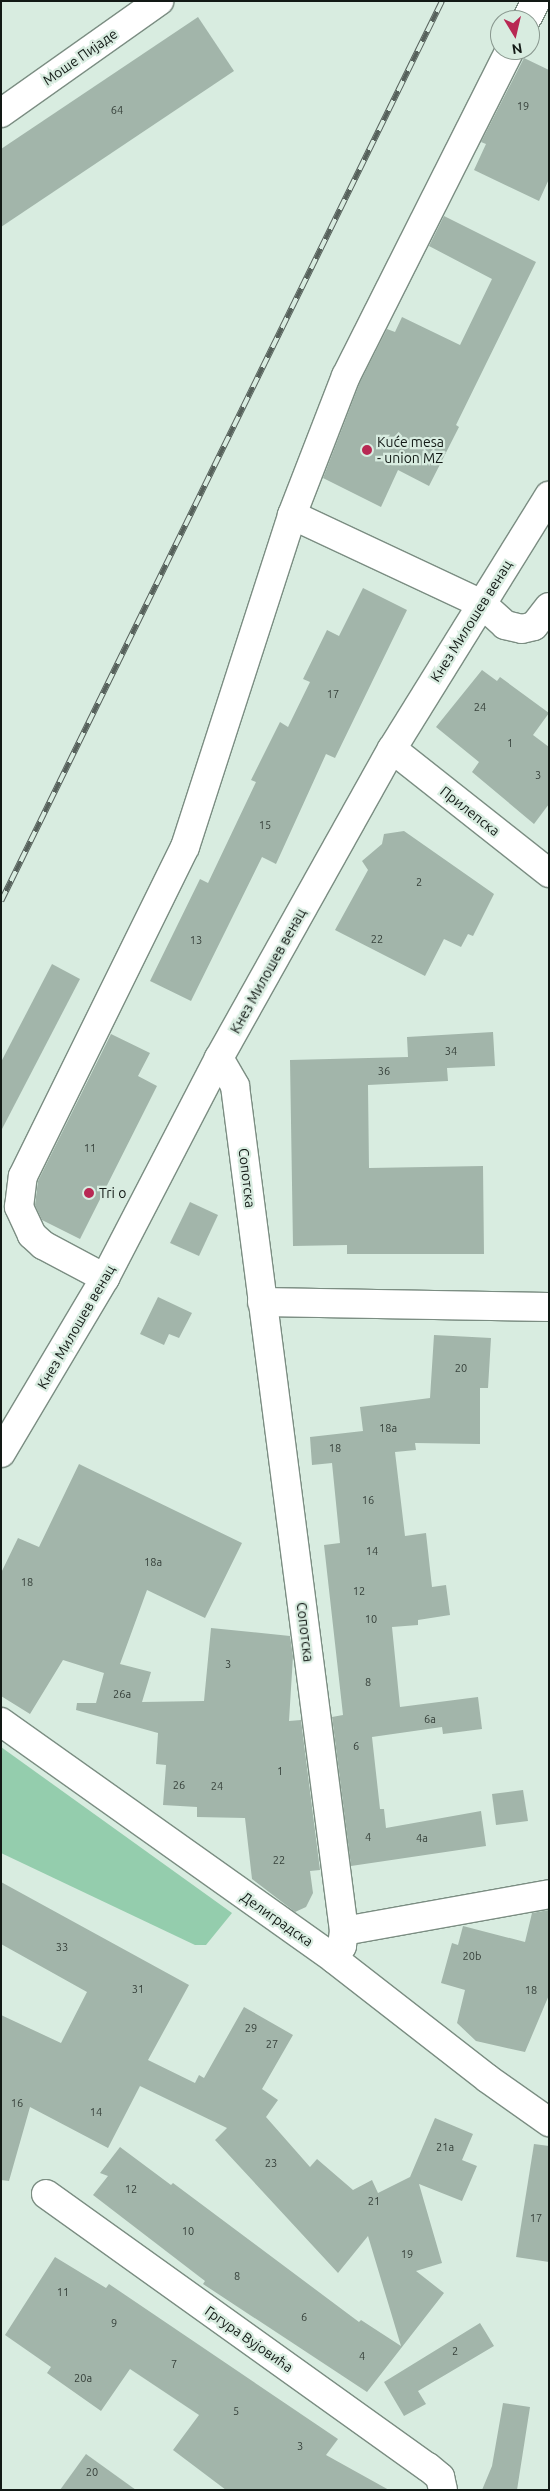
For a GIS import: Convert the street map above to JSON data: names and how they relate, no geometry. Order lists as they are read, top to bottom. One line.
{"streets":{"street":["Моше Пијаде","Кнез Милошев венац","Прилепска","Сопотска","Делиградска","Гргура Вујовића"]},"crossings":[["Кнез Милошев венац","Прилепска"],["Кнез Милошев венац","Сопотска"],["Сопотска","Делиградска"]],"places":["Kuće mesa - union MZ","Tri o"],"house_numbers":["19","64","17","24","1","3","15","2","22","13","34","36","11","20","18a","18","16","14","18a","18","12","10","3","8","26a","6a","6","1","26","24","4","4a","22","33","20b","31","18","29","27","16","14","21a","23","12","21","17","10","19","8","11","6","9","2","4","7","20a","5","3","20"],"north":"bottom"}
